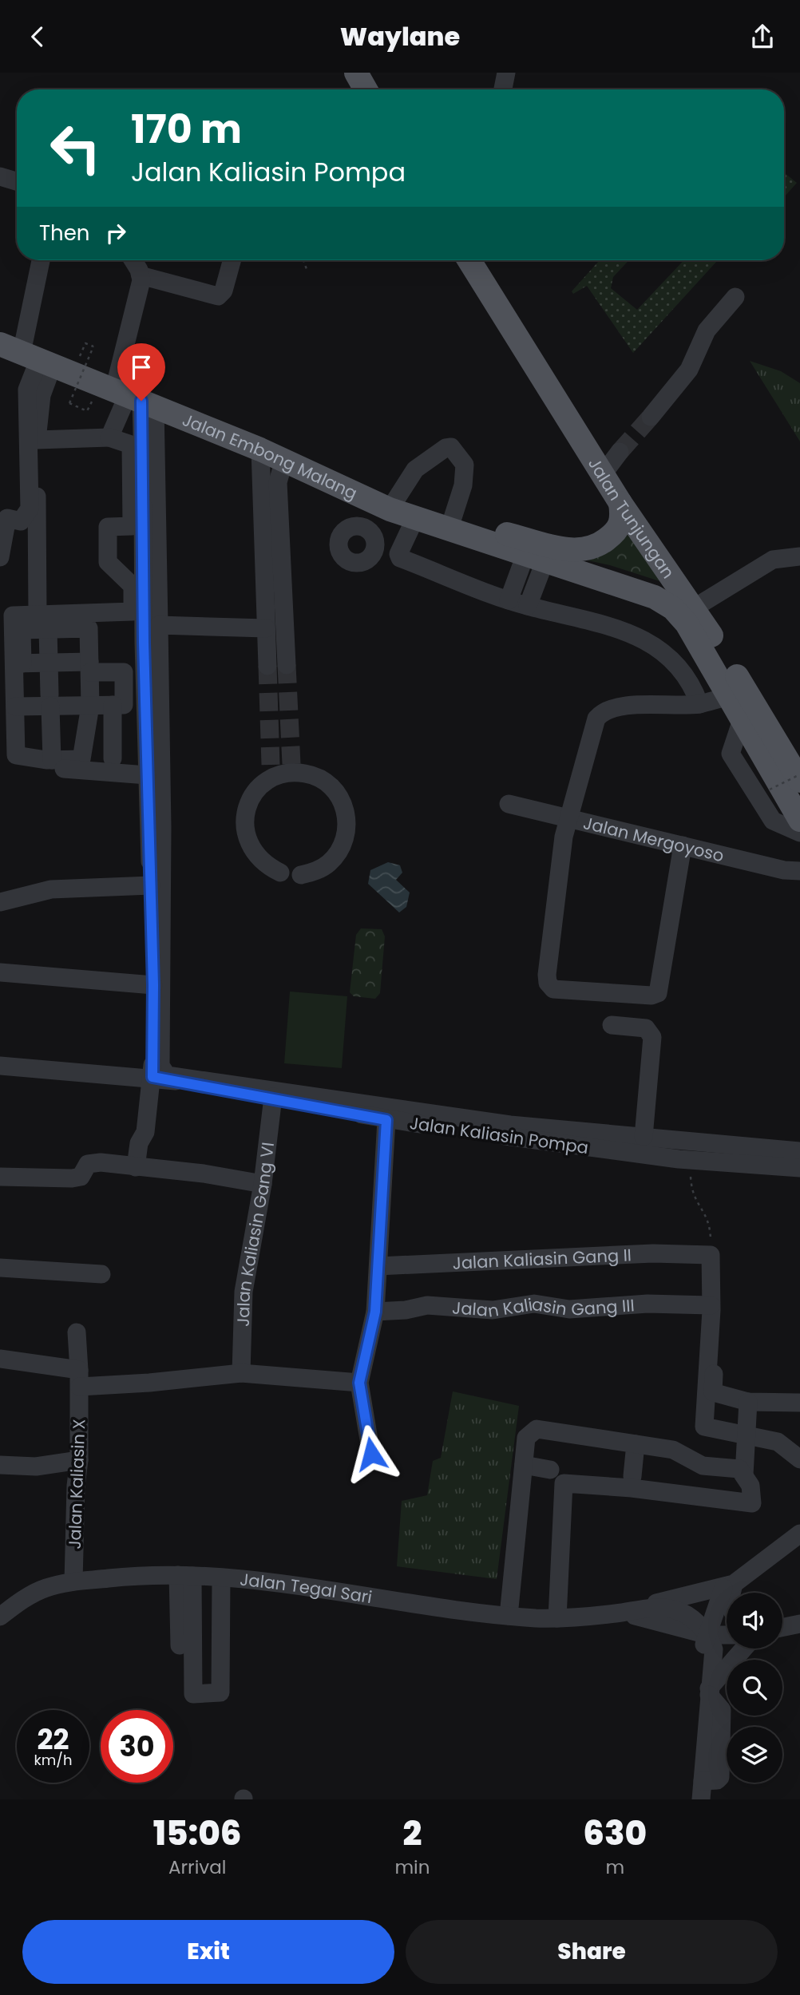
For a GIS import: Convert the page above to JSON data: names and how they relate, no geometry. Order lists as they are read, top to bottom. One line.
{"streets":{"main road":["Jalan Embong Malang","Jalan Tunjungan"],"street":["Jalan Mergoyoso","Jalan Kaliasin Pompa","Jalan Kaliasin Gang VI","Jalan Kaliasin Gang II","Jalan Kaliasin Gang III","Jalan Kaliasin X","Jalan Tegal Sari"]},"crossings":[["Jalan Embong Malang","Jalan Tunjungan"],["Jalan Kaliasin Pompa","Jalan Kaliasin Gang VI"],["Jalan Kaliasin X","Jalan Tegal Sari"]],"page":{"header":"Waylane","turn":["170 m","Jalan Kaliasin Pompa"],"then":"Then","speed":"22 km/h","limit":"30","eta":["15:06","Arrival","2","min","630","m"],"buttons":["Exit","Share"]}}
